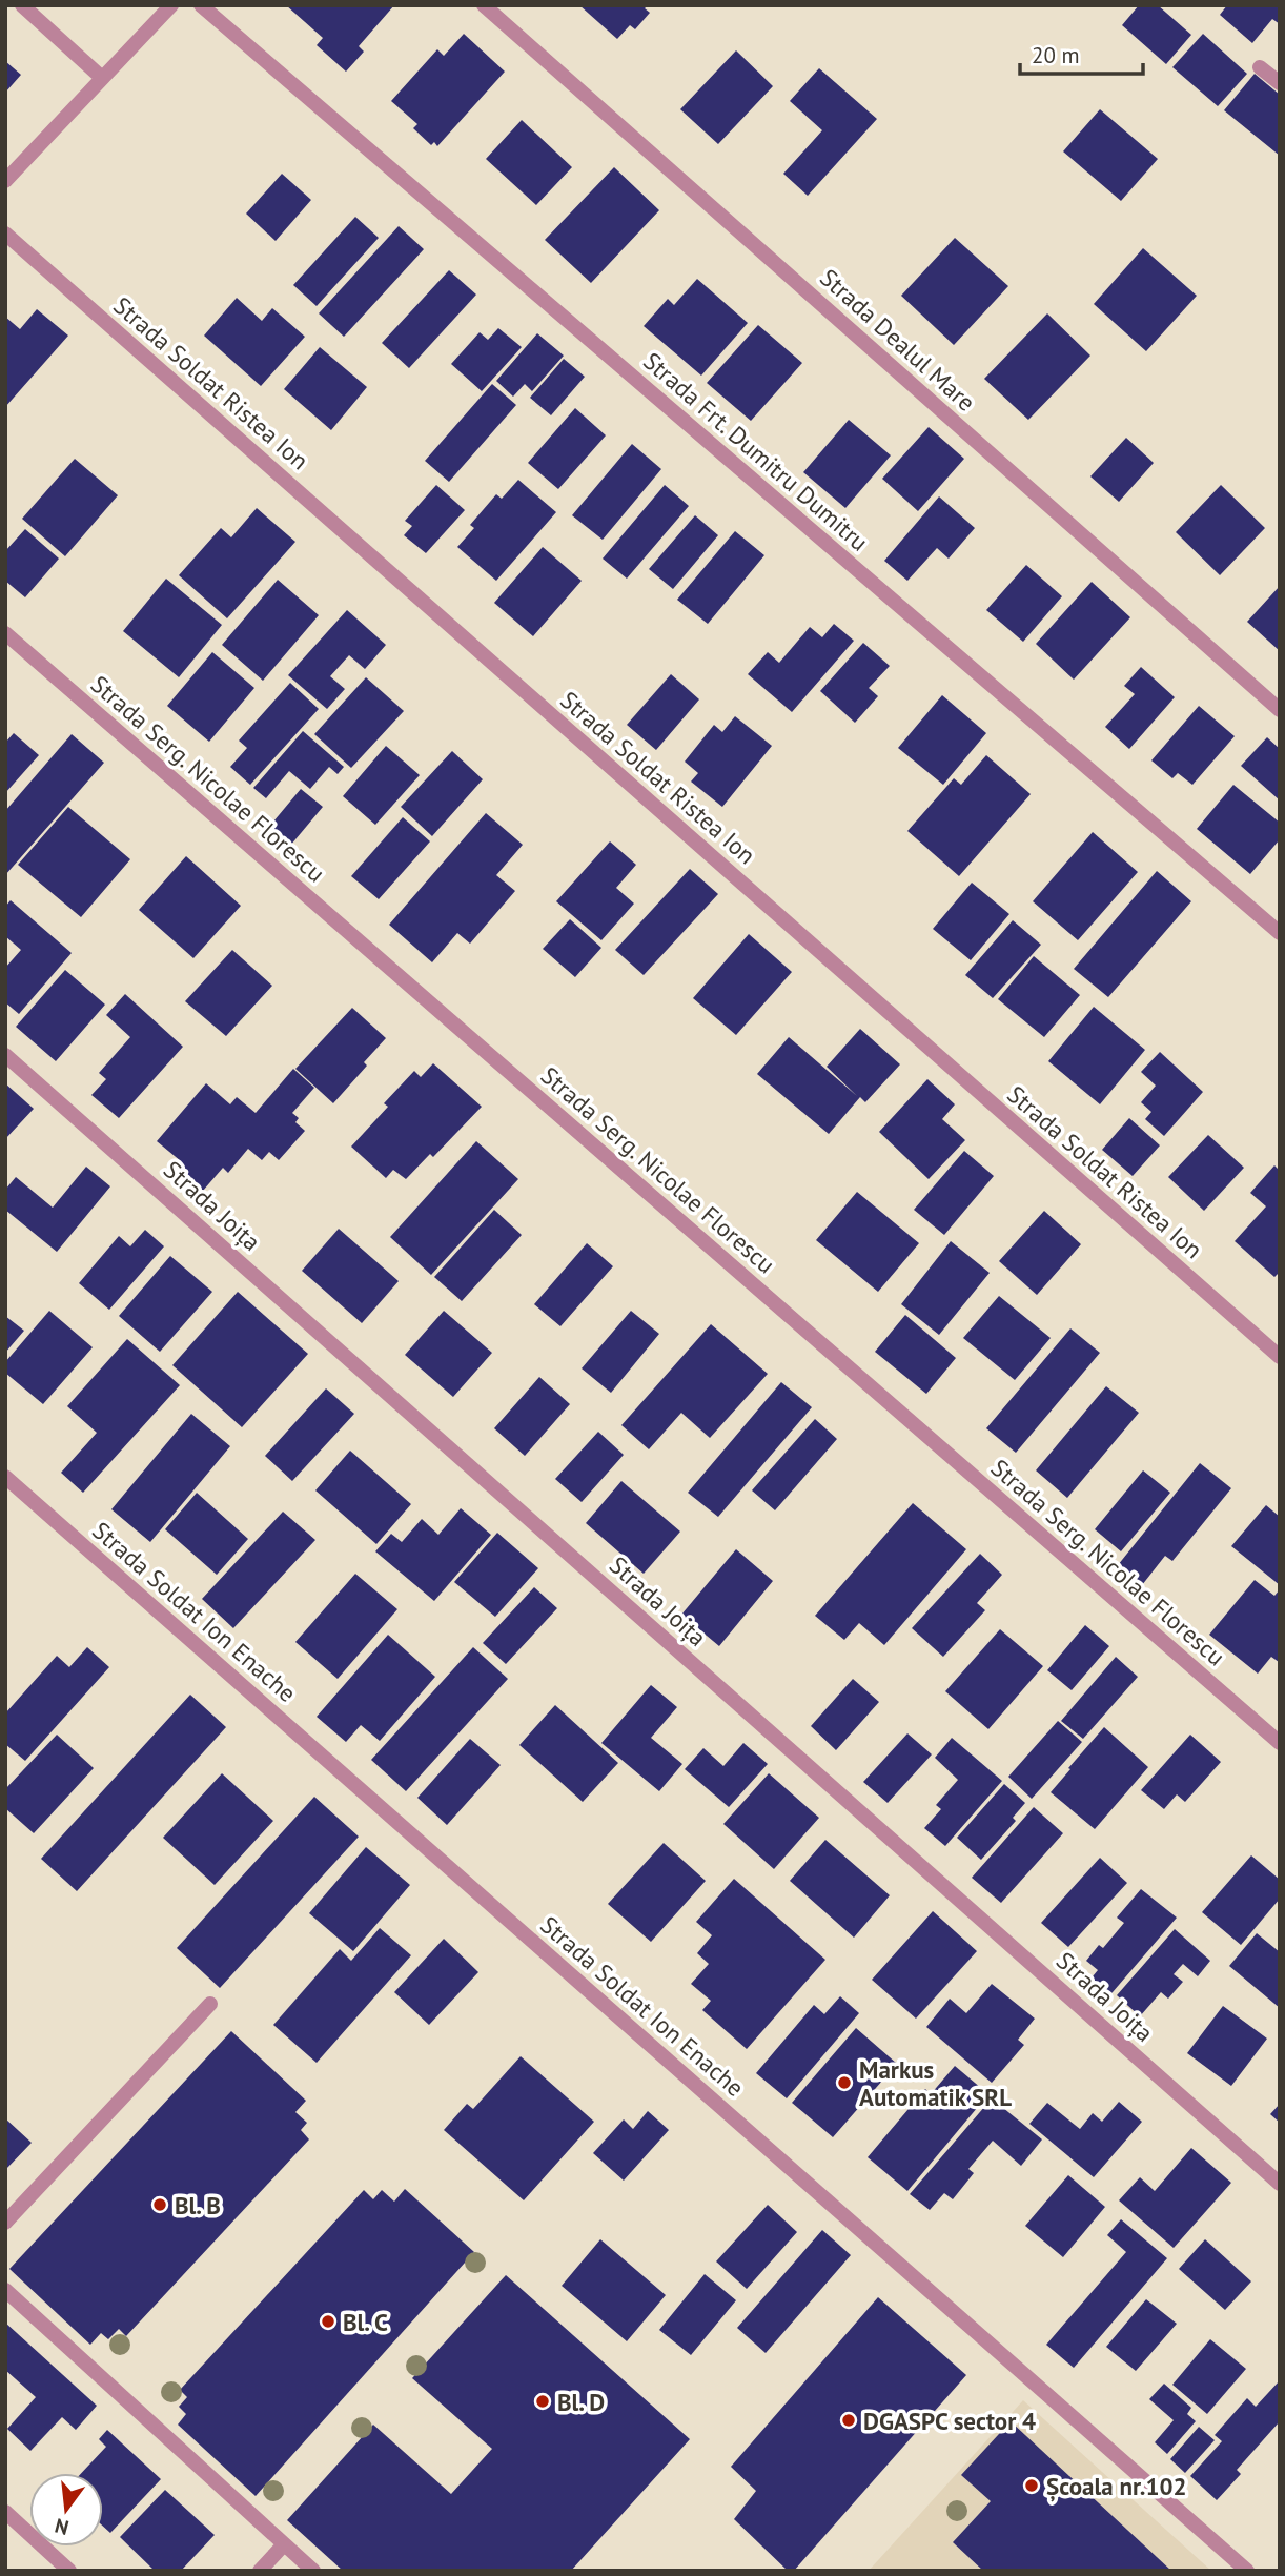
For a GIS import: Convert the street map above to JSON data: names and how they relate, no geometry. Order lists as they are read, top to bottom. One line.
{"streets":{"street":["Strada Dealul Mare","Strada Soldat Ristea Ion","Strada Frt. Dumitru Dumitru","Strada Serg. Nicolae Florescu","Strada Joița","Strada Soldat Ion Enache"]},"places":["Markus Automatik SRL","Bl. B","Bl. C","Bl. D","DGASPC sector 4","Școala nr.102"],"scale_bar":"20 m","north":"bottom"}
